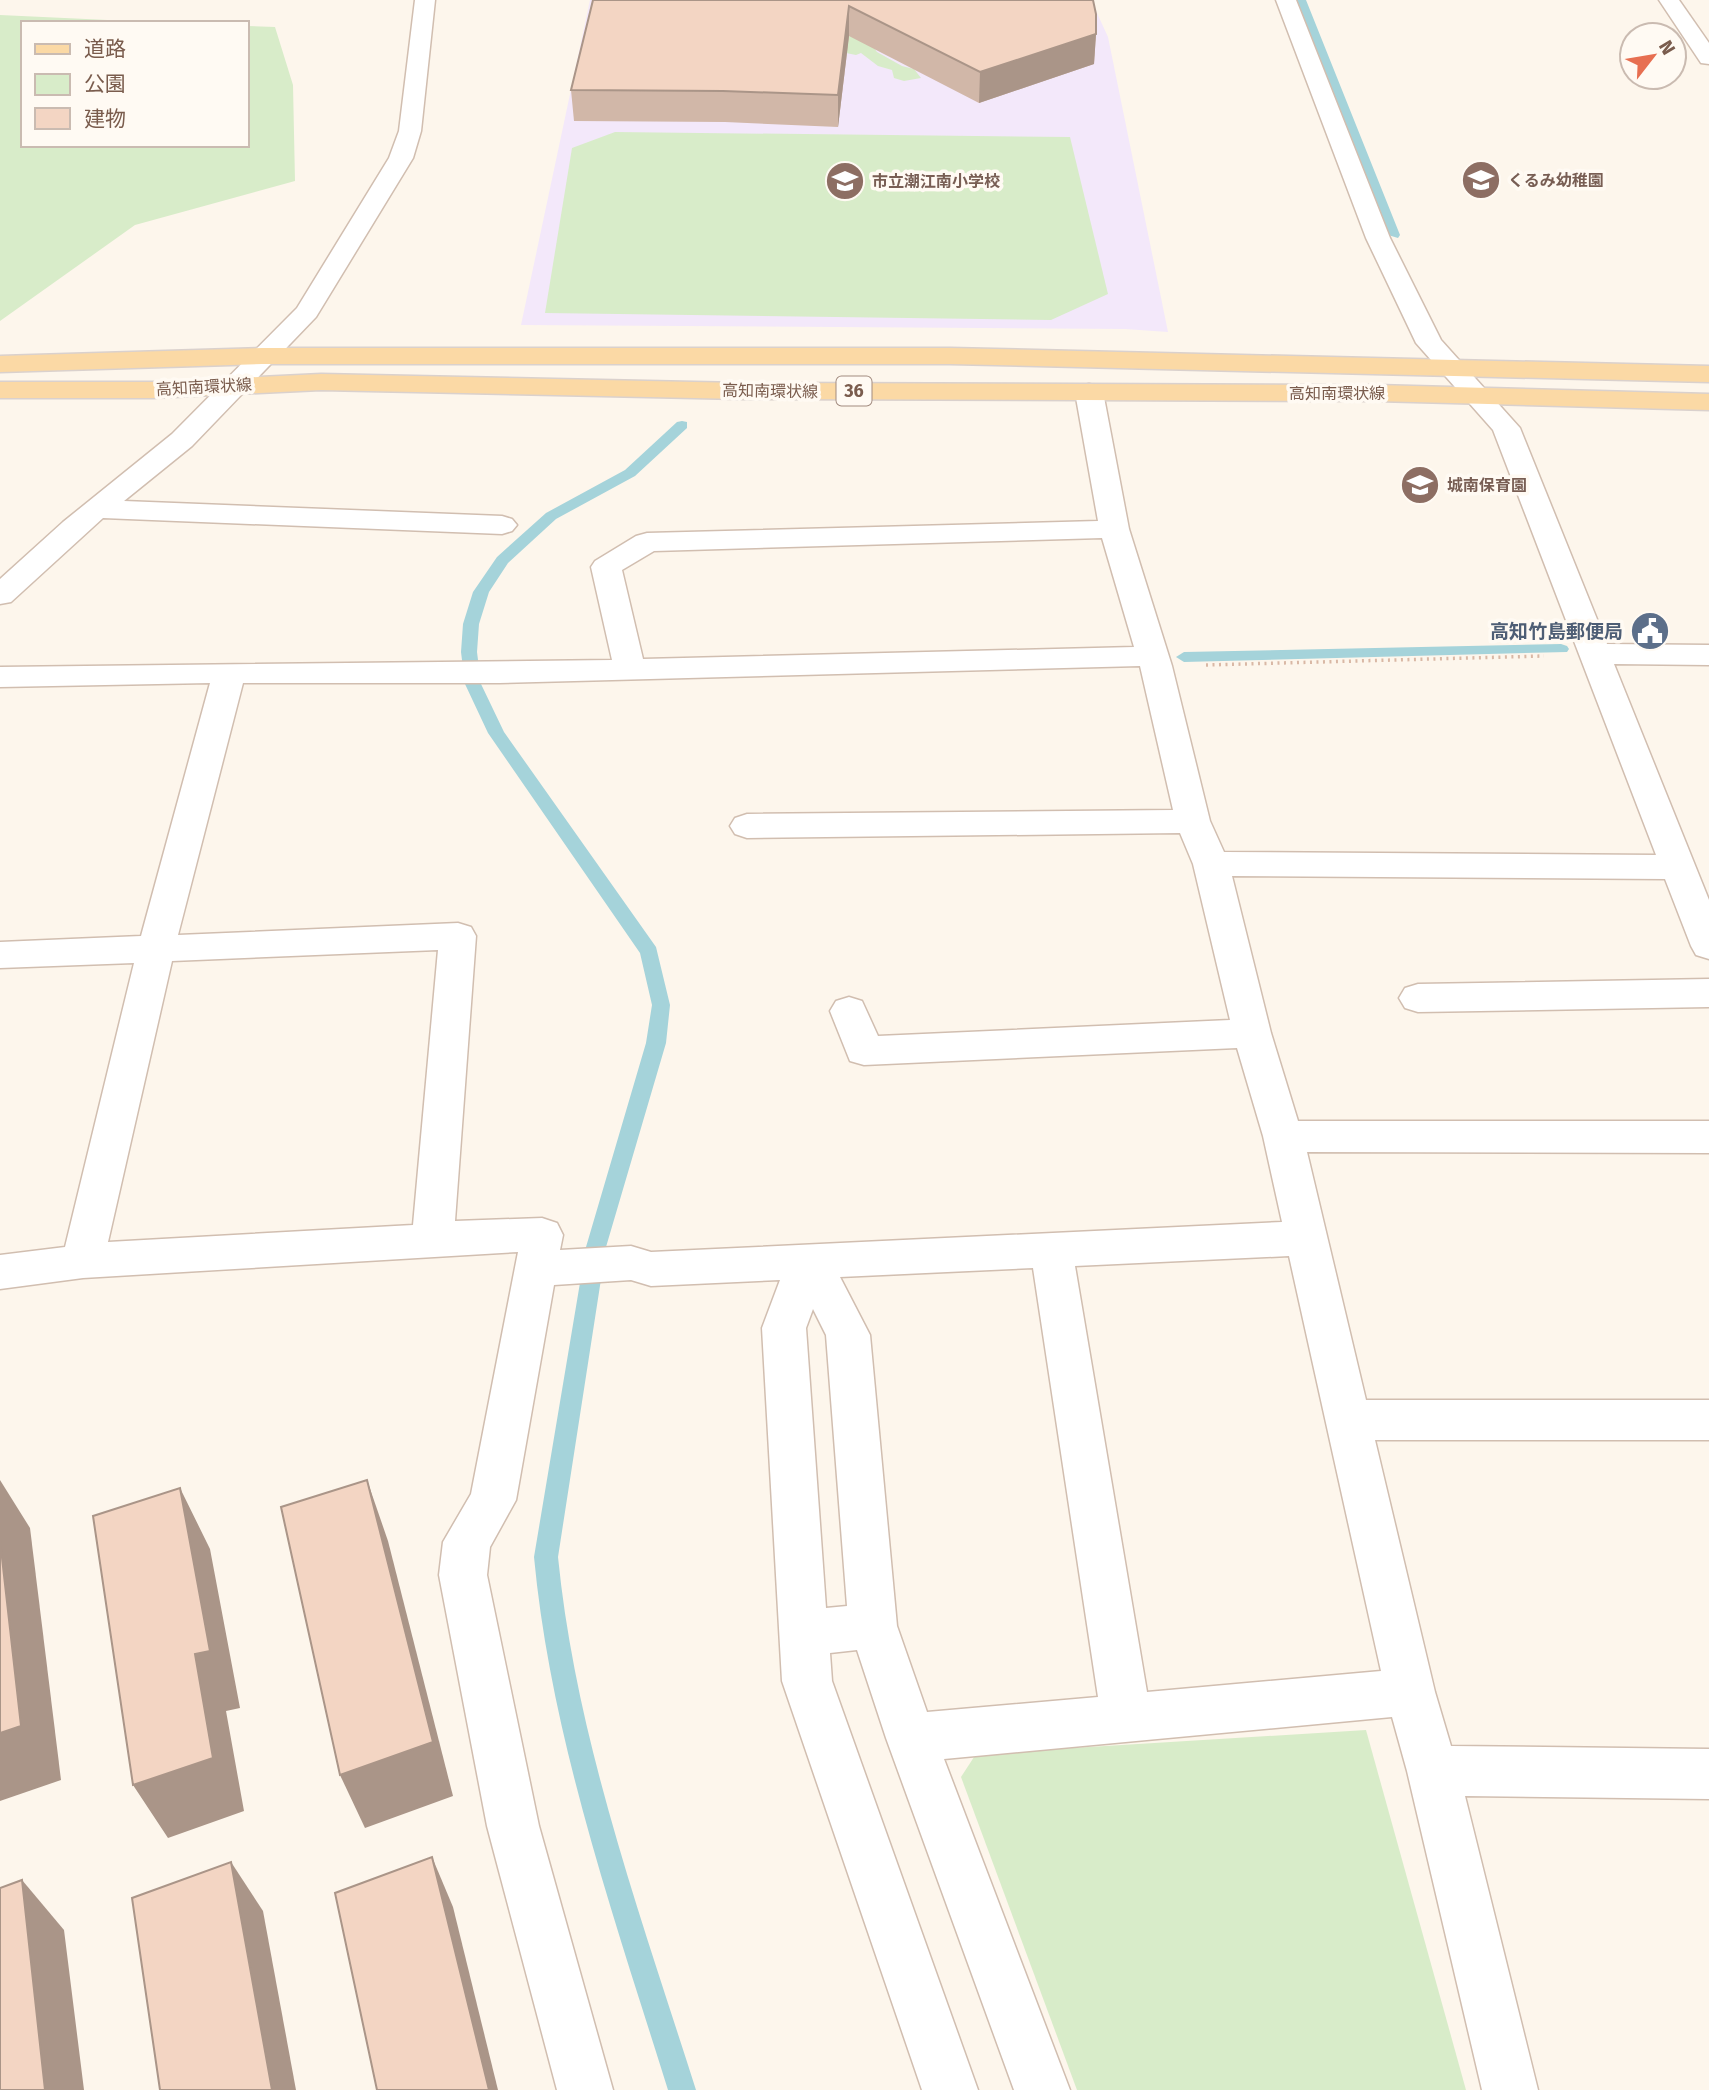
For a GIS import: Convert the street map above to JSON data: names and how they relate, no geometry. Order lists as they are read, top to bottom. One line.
{"streets":{"main road":["高知南環状線","36"]},"places":{"school or university":["くるみ幼稚園","市立潮江南小学校","城南保育園"],"public building":["高知竹島郵便局"]},"legend":["道路","公園","建物"],"north":"top right"}
